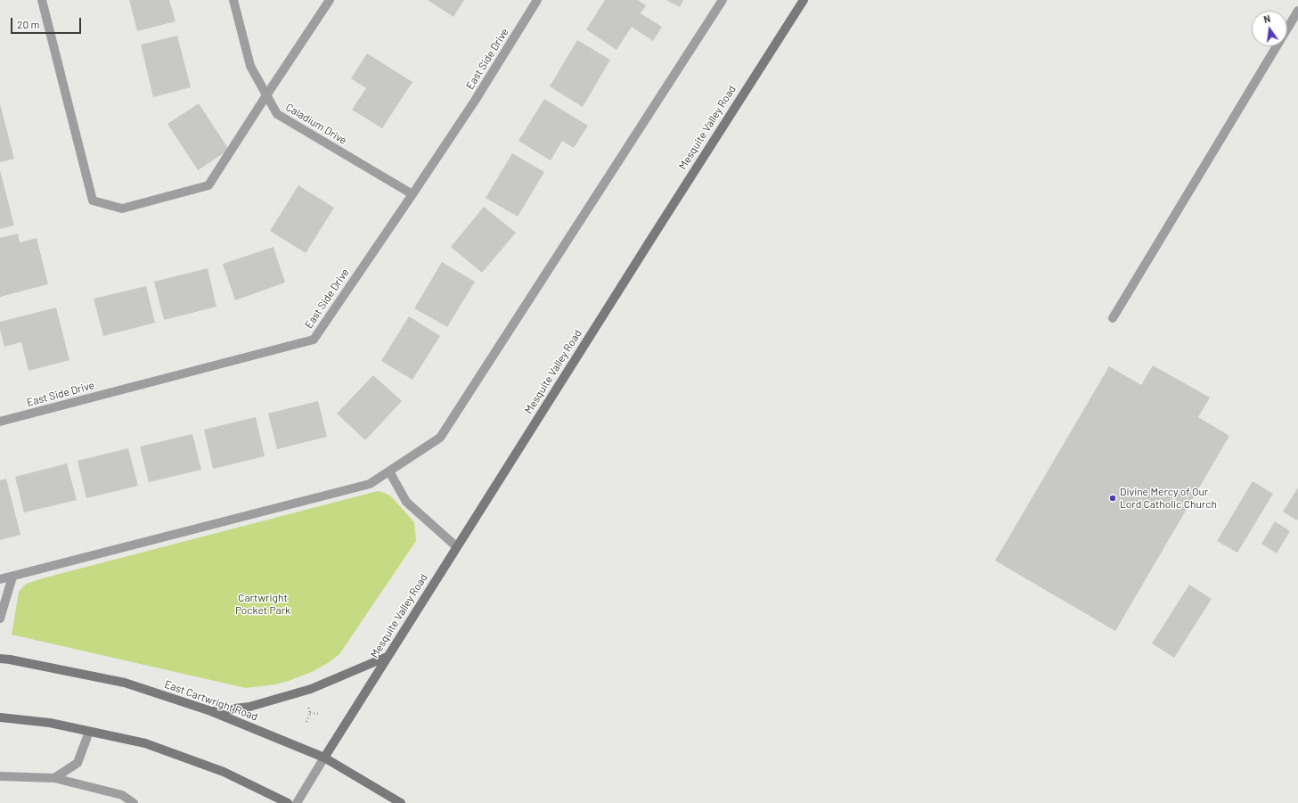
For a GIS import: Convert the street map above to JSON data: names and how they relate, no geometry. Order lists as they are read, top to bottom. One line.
{"streets":{"main road":["Mesquite Valley Road","East Cartwright Road"],"street":["East Side Drive","Caladium Drive"]},"crossings":[["East Side Drive","Caladium Drive"],["Mesquite Valley Road","East Cartwright Road"]],"parks":["Cartwright Pocket Park"],"places":["Divine Mercy of Our Lord Catholic Church"],"scale_bar":"20 m","north":"top"}
